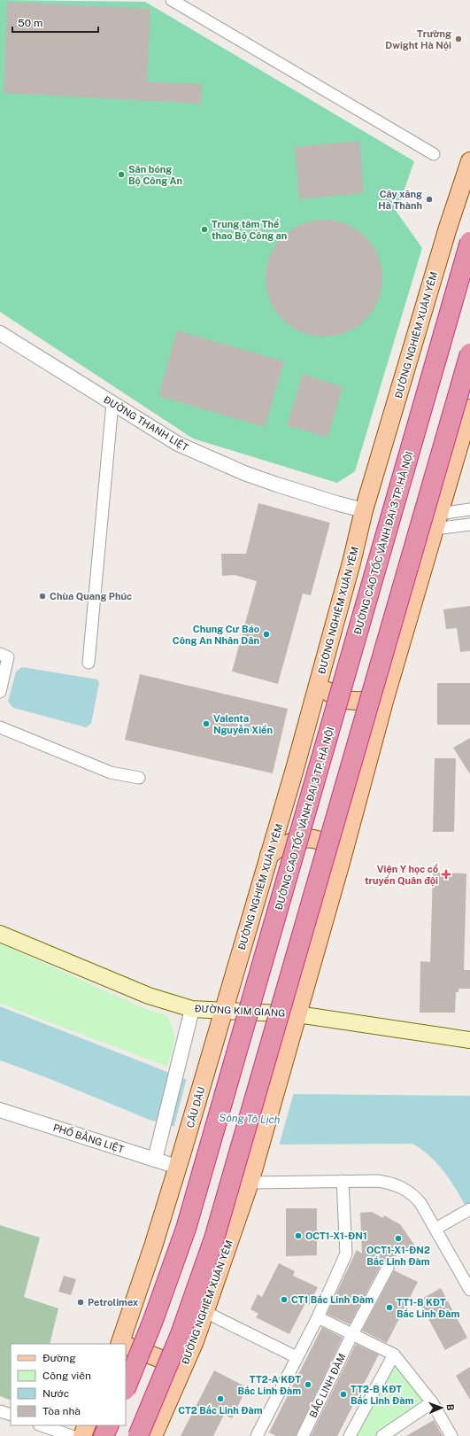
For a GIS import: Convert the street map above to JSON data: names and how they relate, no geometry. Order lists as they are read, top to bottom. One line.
{"streets":{"highway":["ĐƯỜNG CAO TỐC VÀNH ĐAI 3 TP. HÀ NỘI"],"main road":["ĐƯỜNG NGHIÊM XUÂN YÊM","ĐƯỜNG KIM GIANG","CẦU DẬU"],"street":["ĐƯỜNG THANH LIỆT","PHỐ BẰNG LIỆT","BẮC LINH ĐÀM"]},"crossings":[["ĐƯỜNG NGHIÊM XUÂN YÊM","ĐƯỜNG THANH LIỆT"],["ĐƯỜNG NGHIÊM XUÂN YÊM","ĐƯỜNG KIM GIANG"],["ĐƯỜNG NGHIÊM XUÂN YÊM","CẦU DẬU"],["CẦU DẬU","PHỐ BẰNG LIỆT"]],"water":["Sông Tô Lịch"],"places":{"other":["Trường Dwight Hà Nội","Sân bóng Bộ Công An","Cây xăng Hà Thành","Trung tâm Thể thao Bộ Công an","Chùa Quang Phúc","Chung Cư Báo Công An Nhân Dân","Valenta Nguyễn Xiển","OCT1-X1-ĐN1","OCT1-X1-ĐN2 Bắc Linh Đàm","CT1 Bắc Linh Đàm","Petrolimex","TT1-B KĐT Bắc Linh Đàm","TT2-A KĐT Bắc Linh Đàm","TT2-B KĐT Bắc Linh Đàm","CT2 Bắc Linh Đàm"],"health":["Viện Y học cổ truyền Quân đội"]},"legend":["Đường","Công viên","Nước","Tòa nhà"],"scale_bar":"50 m","north":"right"}
